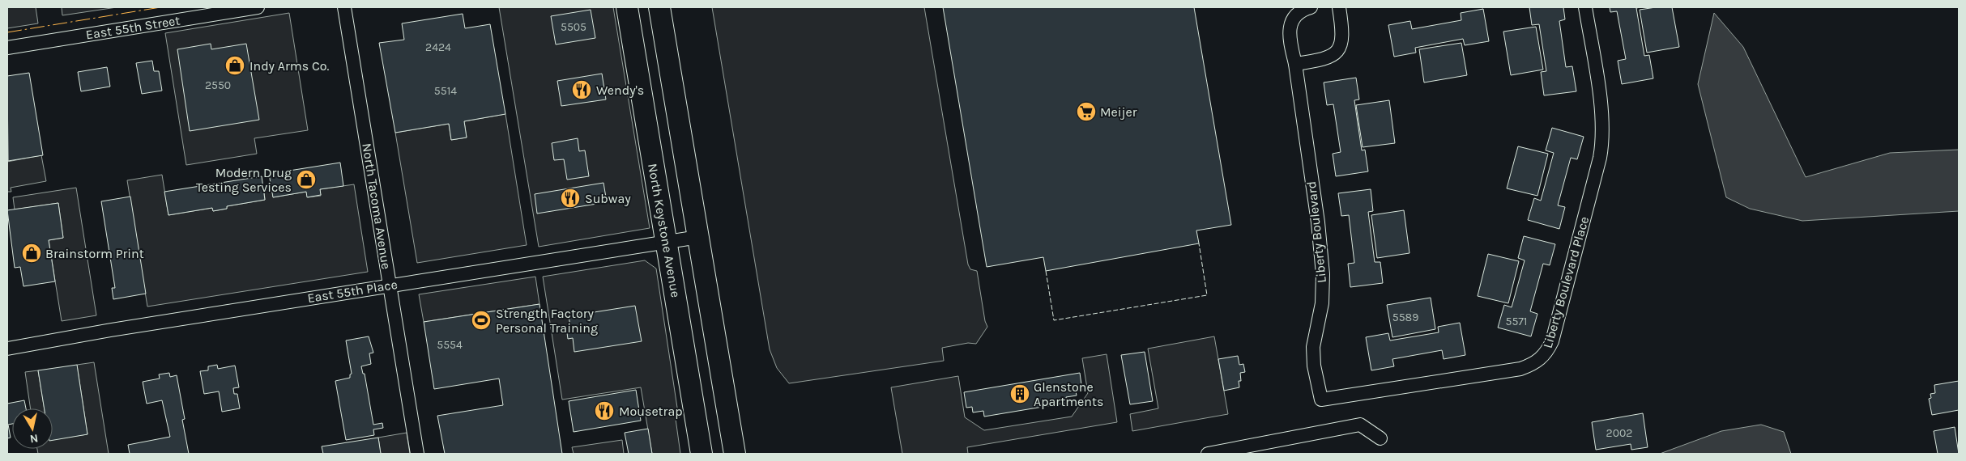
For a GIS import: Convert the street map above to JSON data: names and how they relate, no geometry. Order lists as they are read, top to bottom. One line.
{"streets":{"main road":["North Keystone Avenue"],"street":["East 55th Street","North Tacoma Avenue","Liberty Boulevard","Liberty Boulevard Place","East 55th Place"]},"crossings":[["North Tacoma Avenue","East 55th Place"],["North Keystone Avenue","East 55th Place"],["Liberty Boulevard","Liberty Boulevard Place"]],"places":{"shop":["Indy Arms Co.","Modern Drug Testing Services","Brainstorm Print"],"restaurant":["Wendy's","Subway","Mousetrap"],"supermarket":["Meijer"],"sports":["Strength Factory Personal Training"],"building":["Glenstone Apartments"]},"house_numbers":["5505","2424","2550","5514","5589","5571","5554","2002"],"north":"bottom"}
